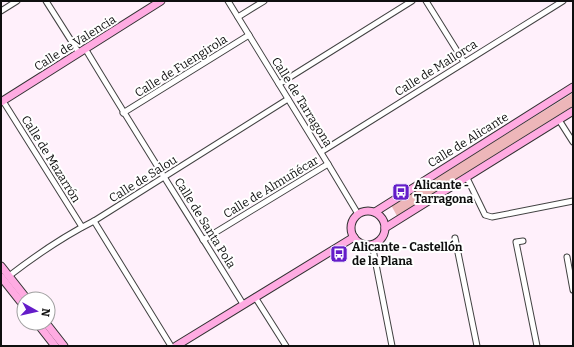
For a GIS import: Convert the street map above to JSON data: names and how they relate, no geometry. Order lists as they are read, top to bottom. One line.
{"streets":{"street":["Calle de Valencia","Calle de Fuengirola","Calle de Mallorca","Calle de Tarragona","Calle de Alicante","Calle de Mazarrón","Calle de Salou","Calle de Almuñécar","Calle de Santa Pola"]},"crossings":[["Calle de Valencia","Calle de Mazarrón"],["Calle de Valencia","Calle de Santa Pola"],["Calle de Fuengirola","Calle de Tarragona"],["Calle de Fuengirola","Calle de Santa Pola"],["Calle de Mallorca","Calle de Tarragona"],["Calle de Tarragona","Calle de Alicante"],["Calle de Tarragona","Calle de Salou"],["Calle de Tarragona","Calle de Almuñécar"],["Calle de Mazarrón","Calle de Salou"],["Calle de Salou","Calle de Santa Pola"],["Calle de Almuñécar","Calle de Santa Pola"]],"places":{"bus stop":["Alicante - Tarragona","Alicante - Castellón de la Plana"]},"north":"right"}
